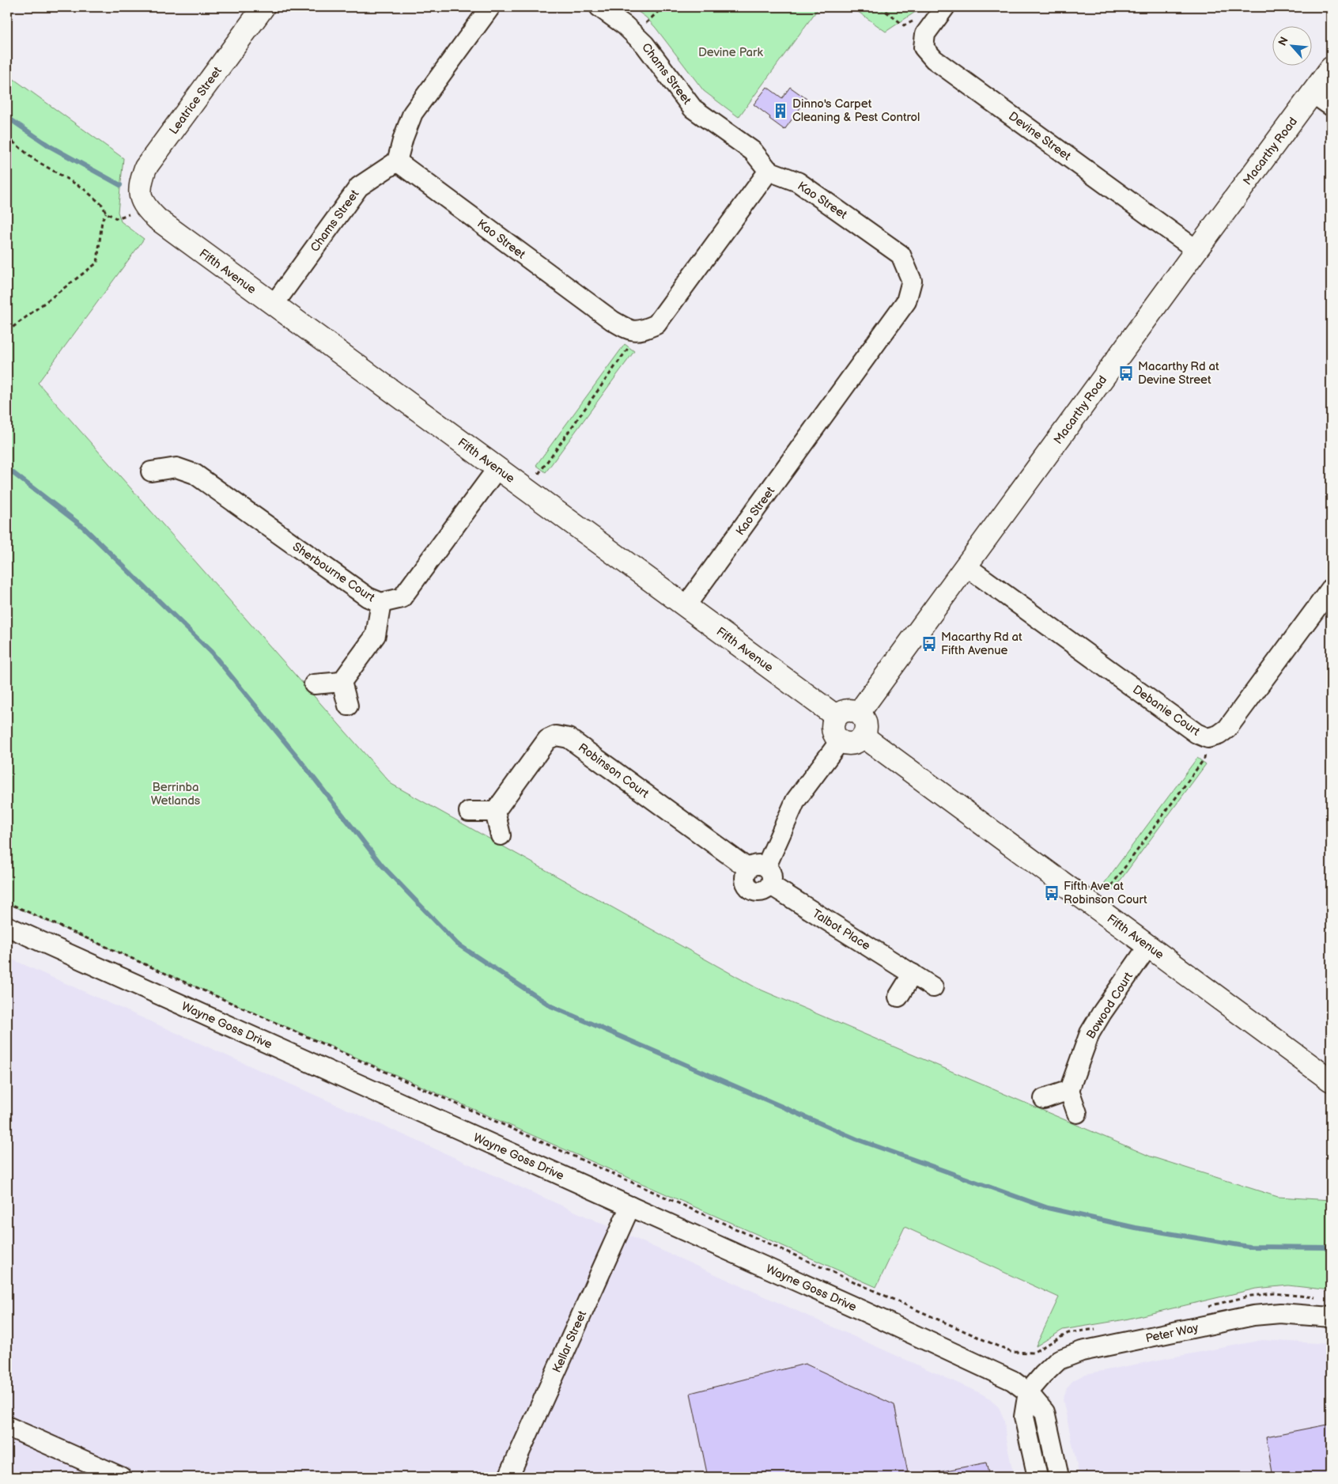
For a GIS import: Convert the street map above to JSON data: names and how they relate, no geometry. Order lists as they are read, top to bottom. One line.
{"streets":{"street":["Chams Street","Leatrice Street","Devine Street","Macarthy Road","Kao Street","Fifth Avenue","Sherbourne Court","Debanie Court","Robinson Court","Talbot Place","Bowood Court","Wayne Goss Drive","Peter Way","Kellar Street"]},"crossings":[["Chams Street","Kao Street"],["Chams Street","Fifth Avenue"],["Leatrice Street","Fifth Avenue"],["Devine Street","Macarthy Road"],["Macarthy Road","Fifth Avenue"],["Macarthy Road","Debanie Court"],["Kao Street","Fifth Avenue"],["Fifth Avenue","Sherbourne Court"],["Fifth Avenue","Bowood Court"],["Robinson Court","Talbot Place"],["Wayne Goss Drive","Peter Way"],["Wayne Goss Drive","Kellar Street"]],"parks":["Devine Park","Berrinba Wetlands"],"places":{"building":["Dinno's Carpet Cleaning & Pest Control"],"bus stop":["Macarthy Rd at Devine Street","Macarthy Rd at Fifth Avenue","Fifth Ave at Robinson Court"]},"north":"top left"}
